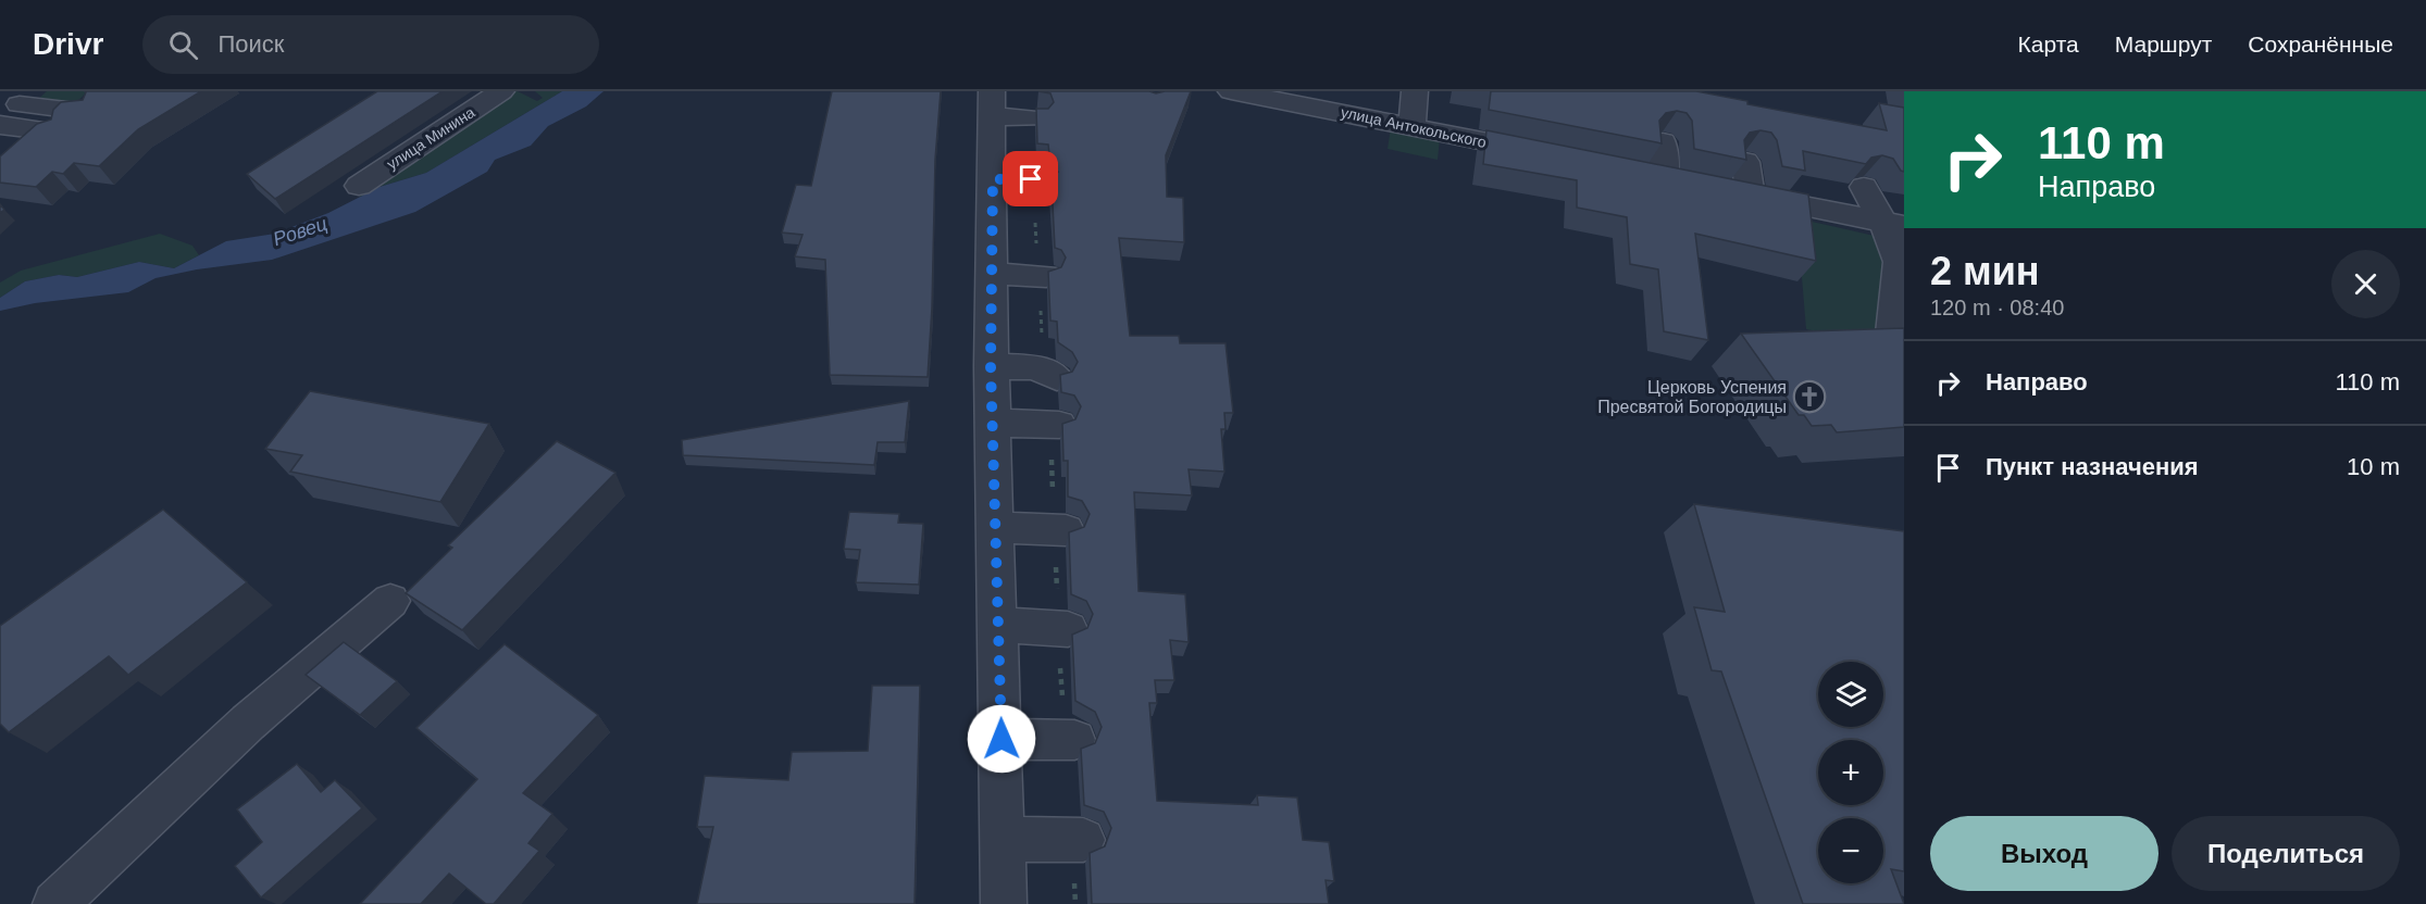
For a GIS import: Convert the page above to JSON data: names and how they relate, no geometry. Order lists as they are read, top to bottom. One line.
{"streets":{"street":["улица Антокольского","улица Минина"]},"water":["Ровец"],"places":{"church":["Церковь Успения Пресвятой Богородицы"]},"page":{"header":"Drivr","search":"Поиск","nav":["Карта","Маршрут","Сохранённые"],"turn":["110 m","Направо"],"heading":["2 мин","120 m · 08:40"],"list":[{"name":"Направо","value":"110 m"},{"name":"Пункт назначения","value":"10 m"}],"map_buttons":["+","−"],"buttons":["Выход","Поделиться"]}}
